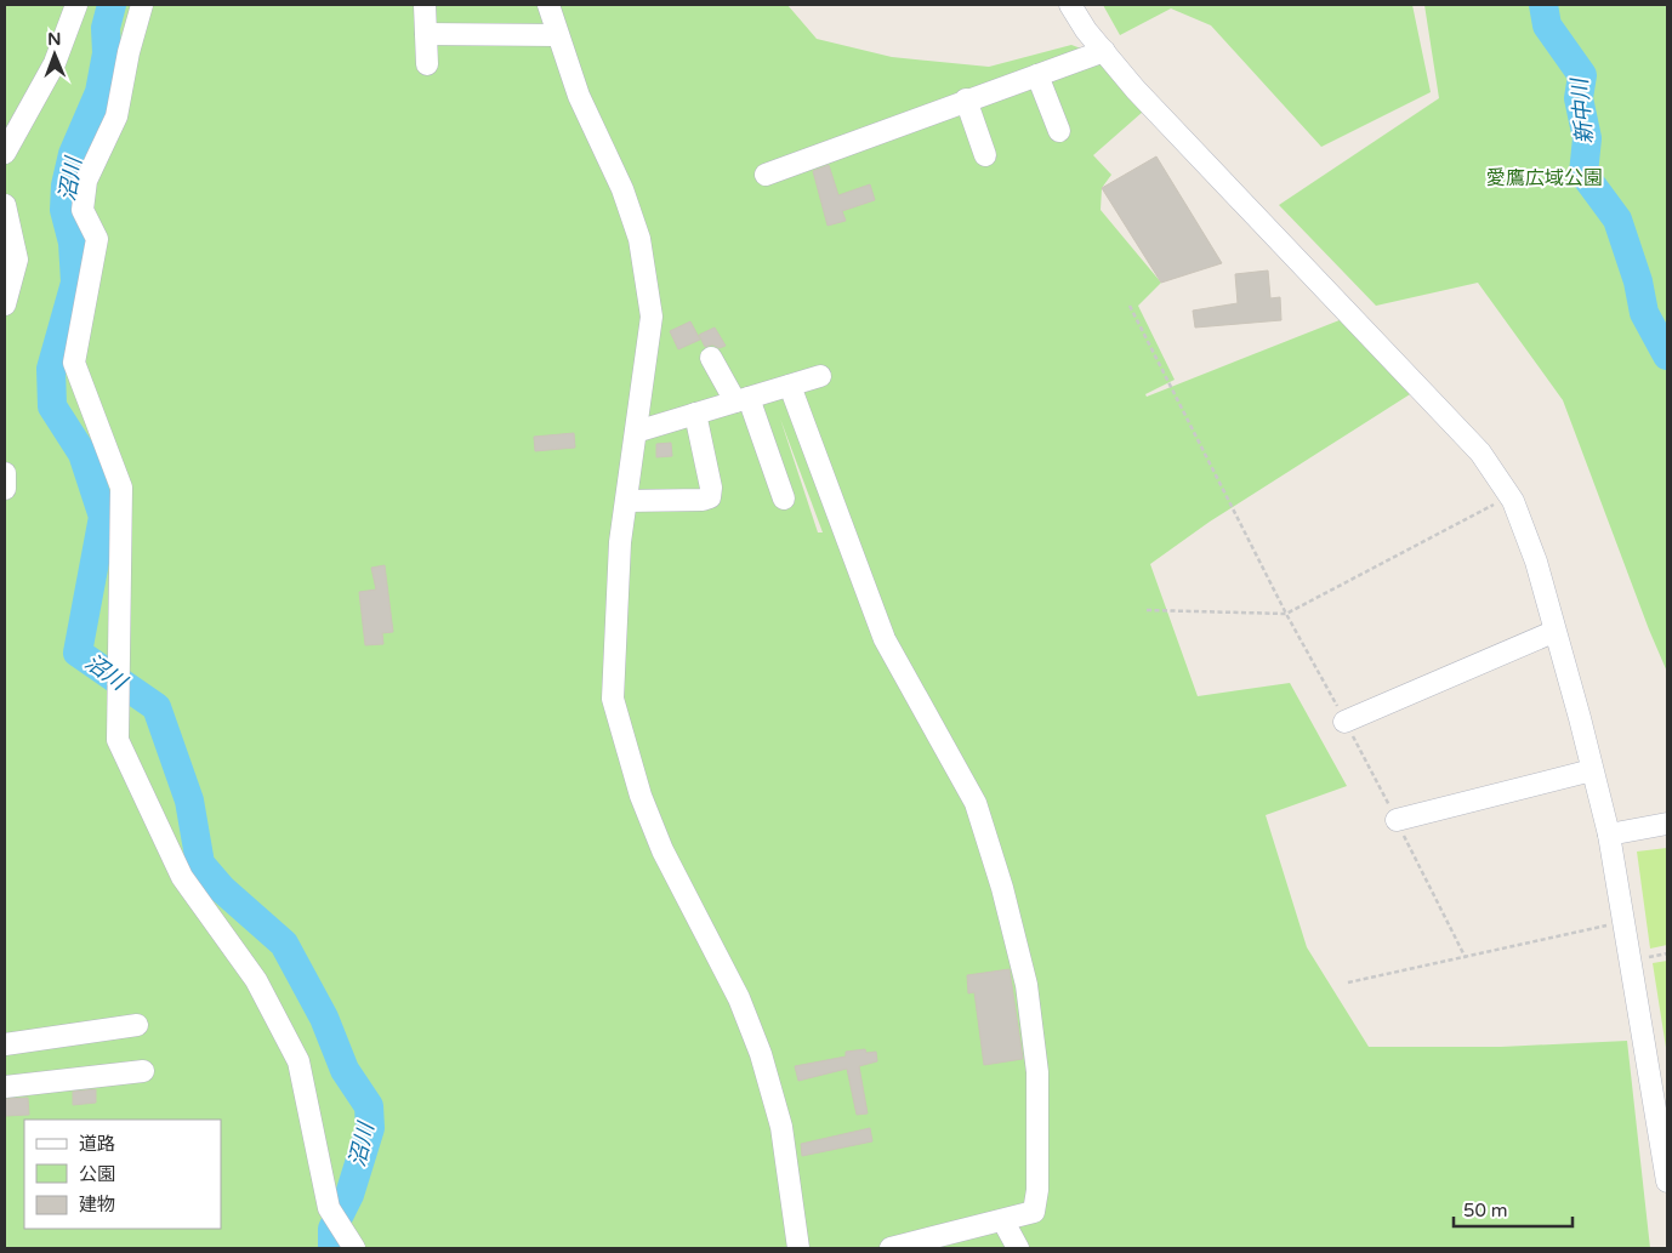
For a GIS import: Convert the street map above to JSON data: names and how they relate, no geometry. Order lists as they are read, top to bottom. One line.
{"water":["新中川","沼川"],"parks":["愛鷹広域公園"],"legend":["道路","公園","建物"],"scale_bar":"50 m","north":"top"}
